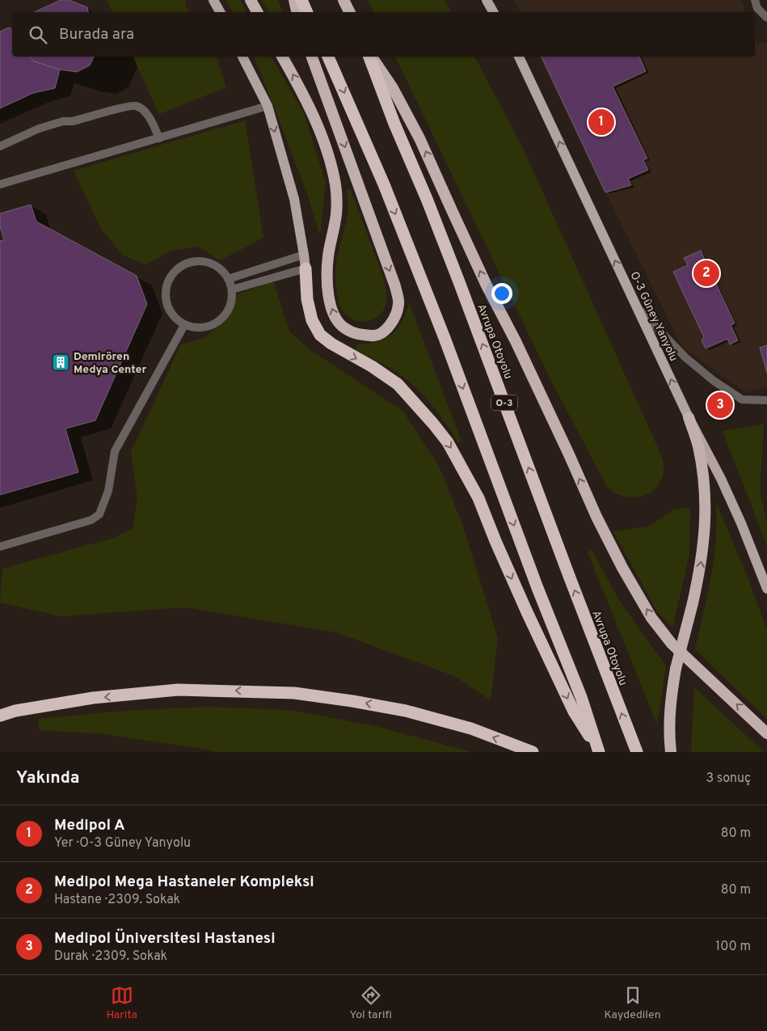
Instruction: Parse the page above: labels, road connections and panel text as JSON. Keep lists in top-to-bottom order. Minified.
{"streets":{"highway":["Avrupa Otoyolu","O-3"],"main road":["O-3 Güney Yanyolu"]},"one_way":["O-3 Güney Yanyolu"],"places":{"building":["Demirören Medya Center"]},"page":{"search":"Burada ara","pins":["1","2","3"],"heading":["Yakında","3 sonuç"],"list":[{"mark":"1","name":"Medipol A","note":"Yer · O-3 Güney Yanyolu","value":"80 m"},{"mark":"2","name":"Medipol Mega Hastaneler Kompleksi","note":"Hastane · 2309. Sokak","value":"80 m"},{"mark":"3","name":"Medipol Üniversitesi Hastanesi","note":"Durak · 2309. Sokak","value":"100 m"}],"nav":["Harita","Yol tarifi","Kaydedilen"]}}
